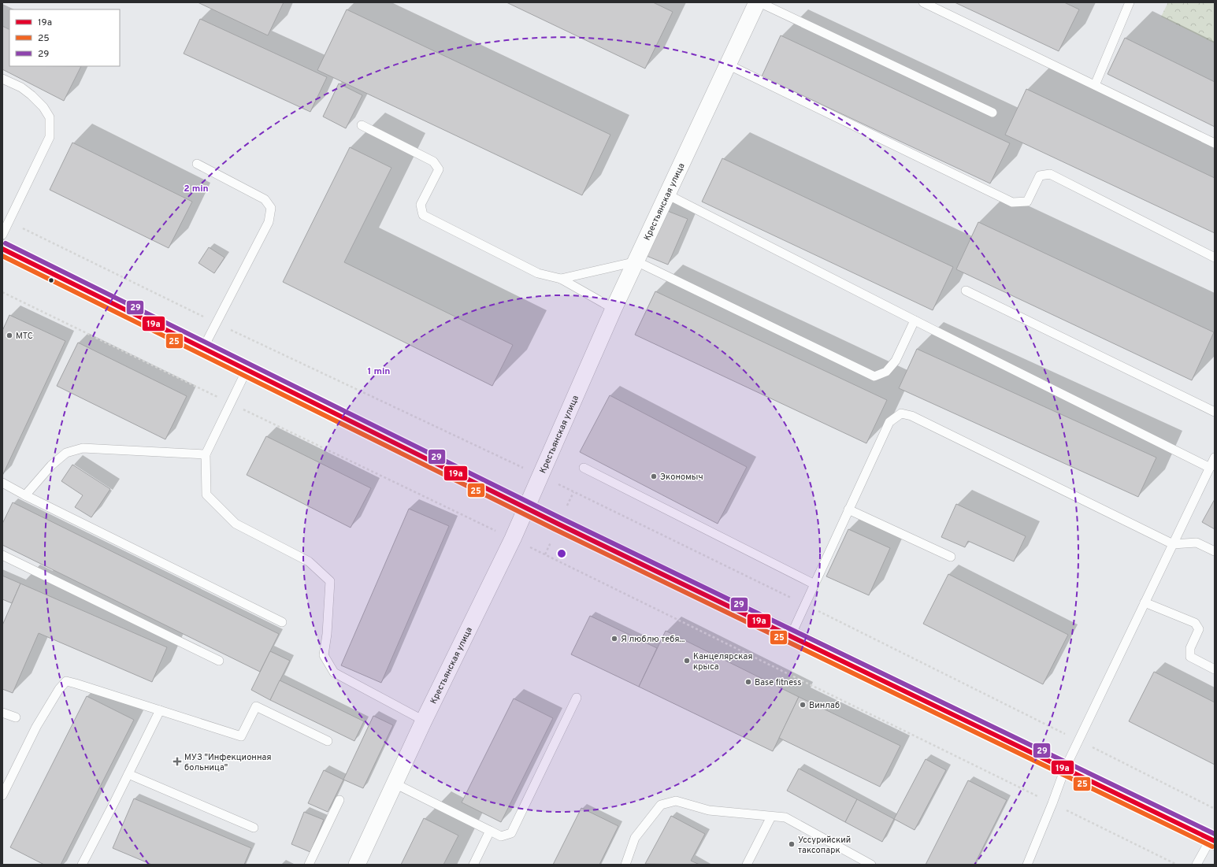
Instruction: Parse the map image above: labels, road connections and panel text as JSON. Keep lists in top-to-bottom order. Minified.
{"streets":{"street":["Крестьянская улица"]},"places":{"other":["МТС","Экономыч","Я люблю тебя...","Канцелярская крыса","Base fitness","Винлаб","Уссурийский таксопарк"],"health":["МУЗ \"Инфекционная больница\""]},"lines":["transit line 29","transit line 19а","transit line 25"],"legend":["19а","25","29"],"rings":["2 min","1 min"]}
